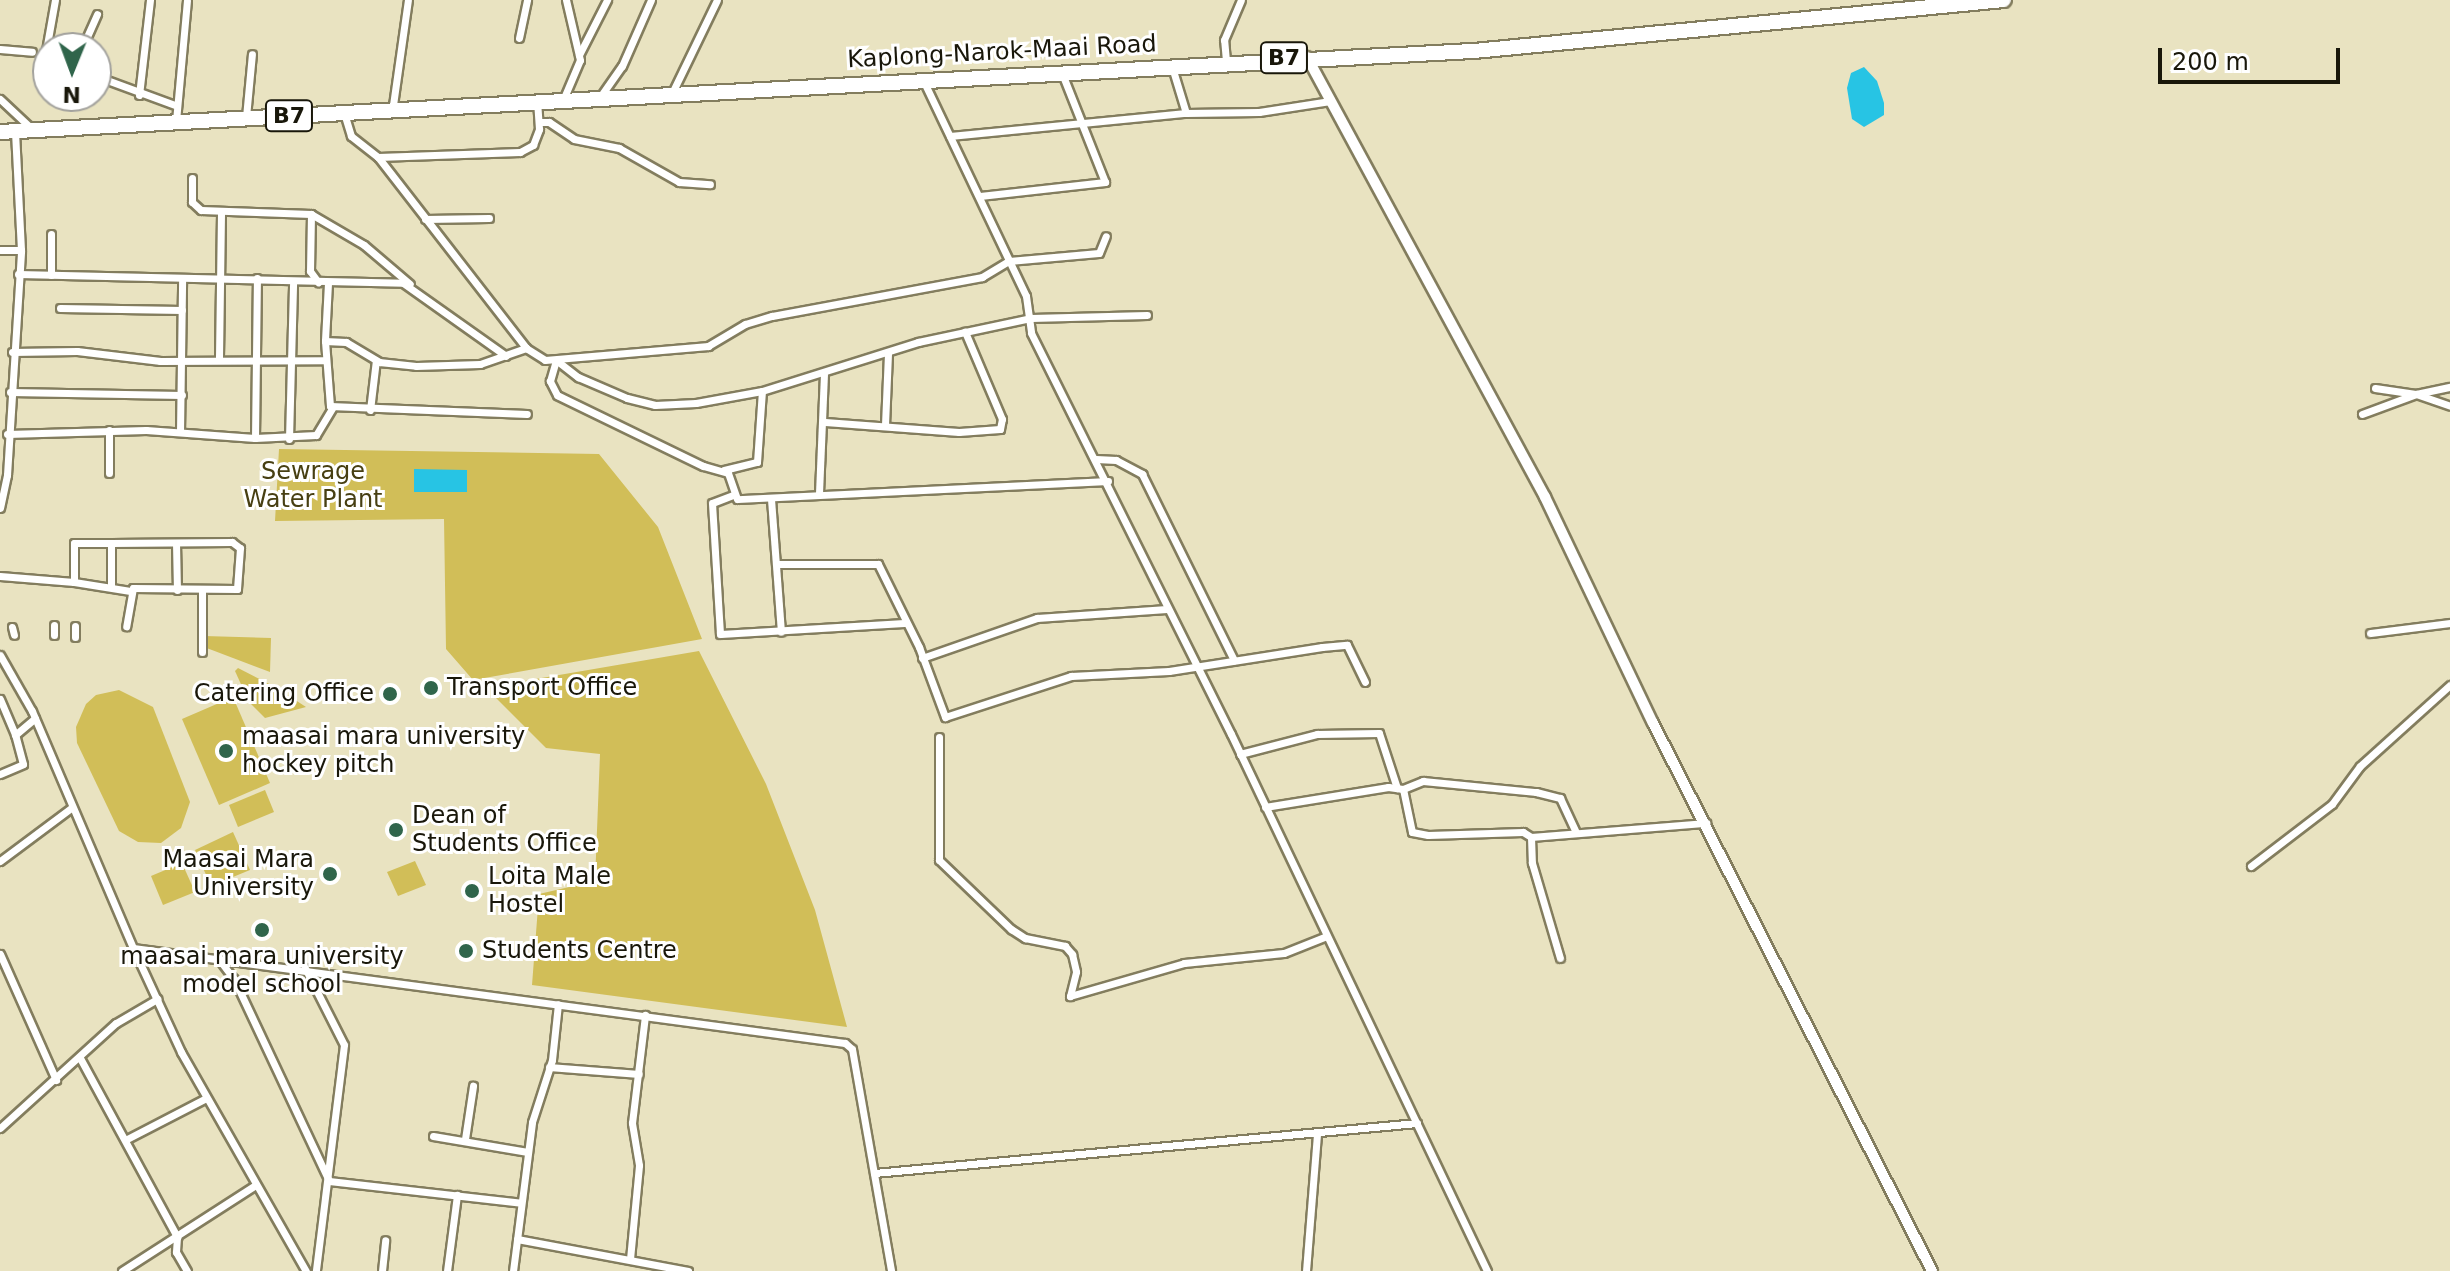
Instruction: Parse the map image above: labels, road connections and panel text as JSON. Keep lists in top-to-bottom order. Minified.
{"streets":{"highway":["Kaplong-Narok-Maai Road","B7"]},"parks":["Sewrage Water Plant"],"places":["Transport Office","Catering Office","maasai mara university hockey pitch","Dean of Students Office","Maasai Mara University","Loita Male Hostel","maasai mara university model school","Students Centre"],"scale_bar":"200 m","north":"bottom"}
